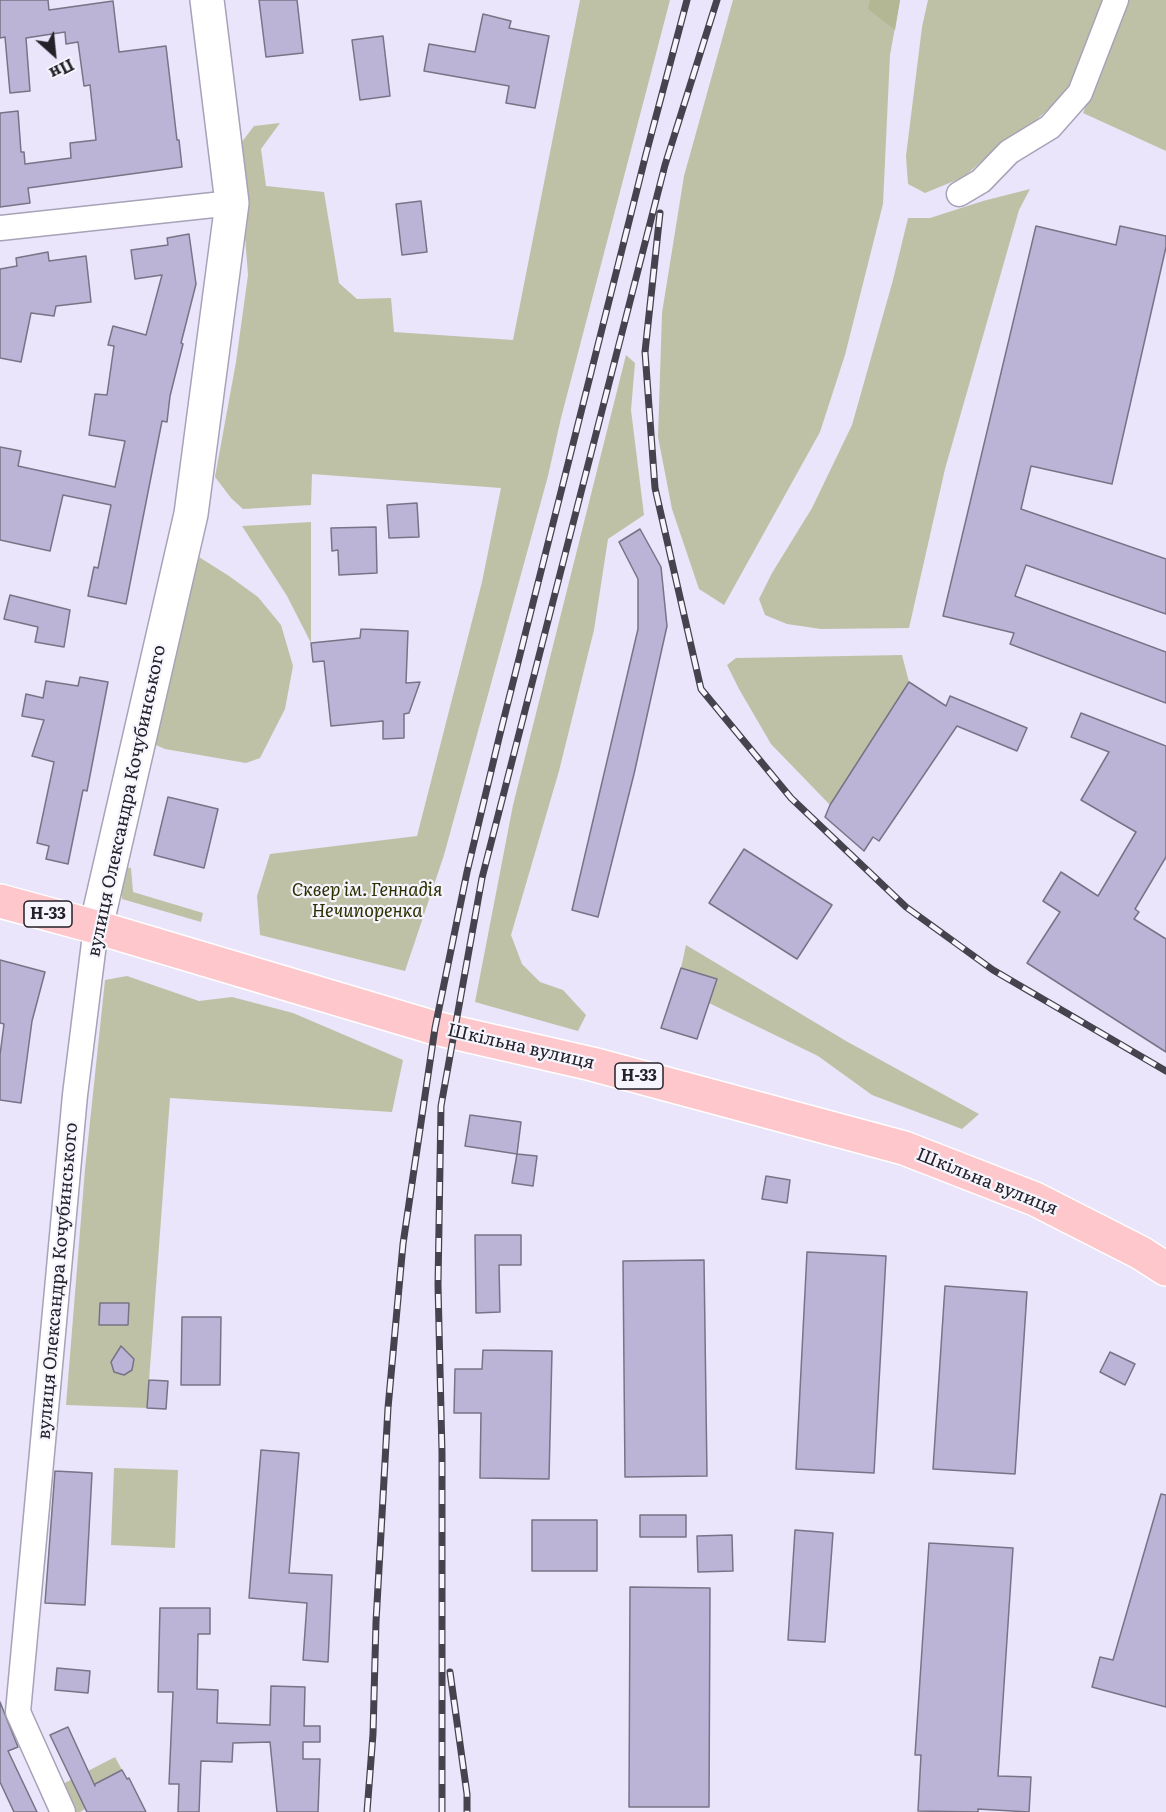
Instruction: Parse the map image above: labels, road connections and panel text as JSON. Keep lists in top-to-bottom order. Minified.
{"streets":{"main road":["Н-33","Шкільна вулиця"],"street":["вулиця Олександра Кочубинського"]},"crossings":[["вулиця Олександра Кочубинського","Шкільна вулиця"]],"parks":["Сквер ім. Геннадія Нечипоренка"],"north":"bottom right"}
